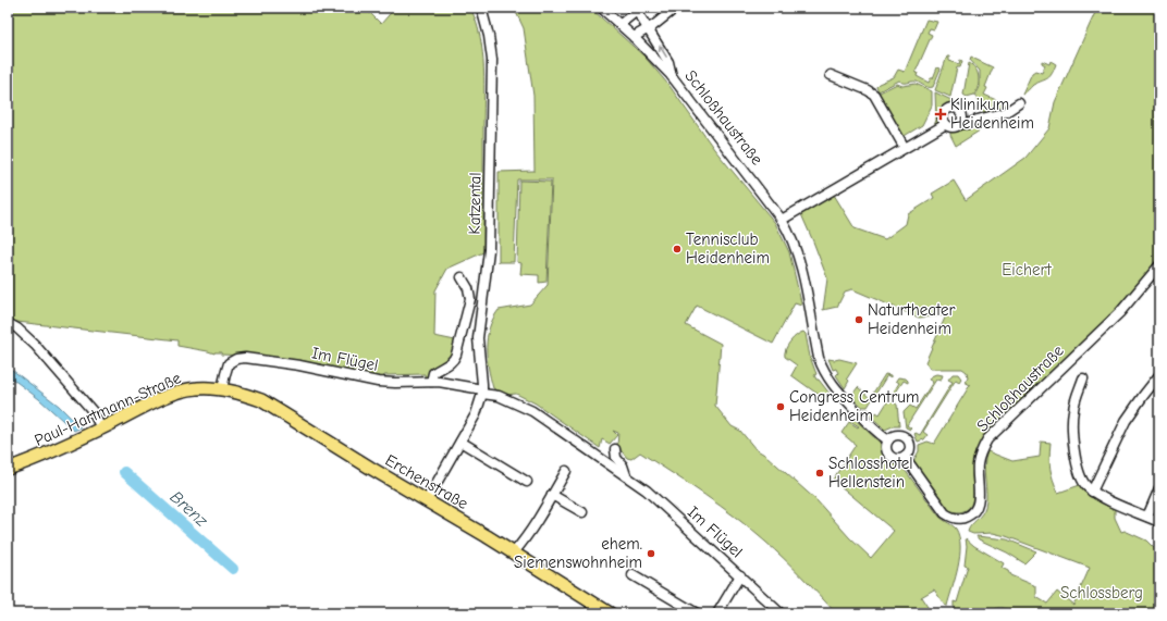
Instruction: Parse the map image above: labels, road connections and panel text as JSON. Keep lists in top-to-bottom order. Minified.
{"streets":{"main road":["Paul-Hartmann-Straße","Erchenstraße"],"street":["Schloßhaustraße","Katzental","Im Flügel"]},"crossings":[["Katzental","Im Flügel"],["Im Flügel","Paul-Hartmann-Straße"],["Im Flügel","Erchenstraße"],["Paul-Hartmann-Straße","Erchenstraße"]],"water":["Brenz"],"parks":["Eichert","Schlossberg"],"places":{"health":["Klinikum Heidenheim"],"other":["Tennisclub Heidenheim","Naturtheater Heidenheim","Congress Centrum Heidenheim","Schlosshotel Hellenstein","ehem. Siemenswohnheim"]}}
